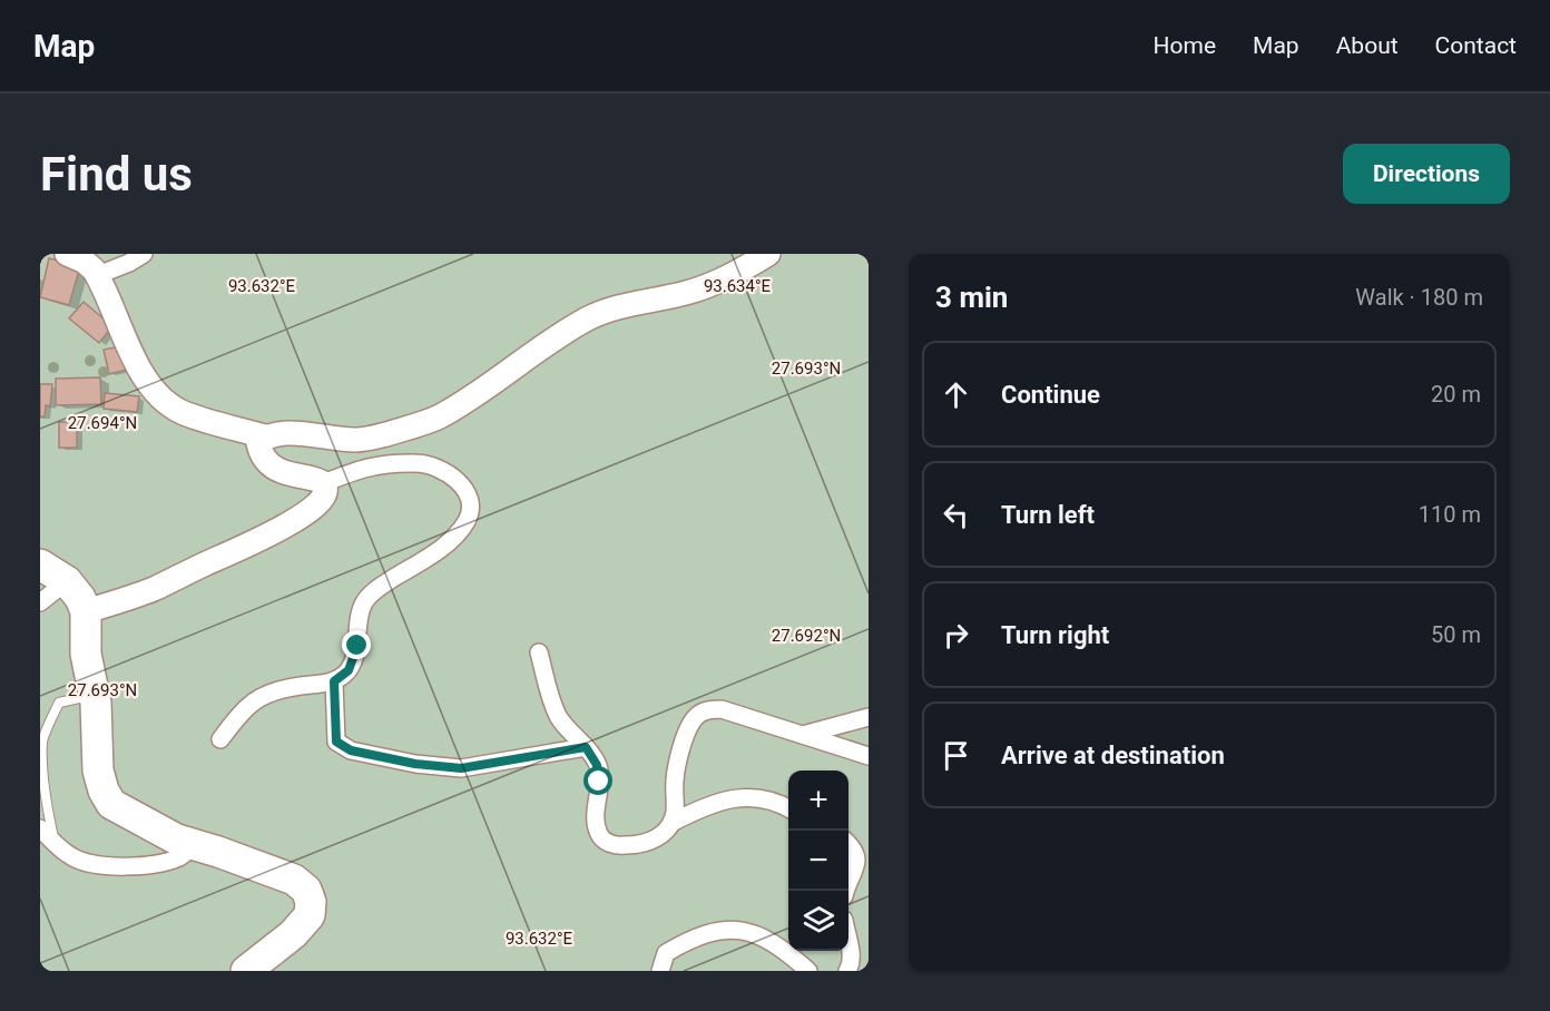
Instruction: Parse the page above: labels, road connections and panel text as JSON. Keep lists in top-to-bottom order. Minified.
{"page":{"header":"Map","nav":["Home","Map","About","Contact"],"buttons":"Directions","title":"Find us","heading":["3 min","Walk · 180 m"],"list":[["Continue","20 m"],["Turn left","110 m"],["Turn right","50 m"],"Arrive at destination"],"map_buttons":["+","−"]},"coordinates":["93.632°E","93.634°E","27.693°N","27.694°N","27.692°N"]}
